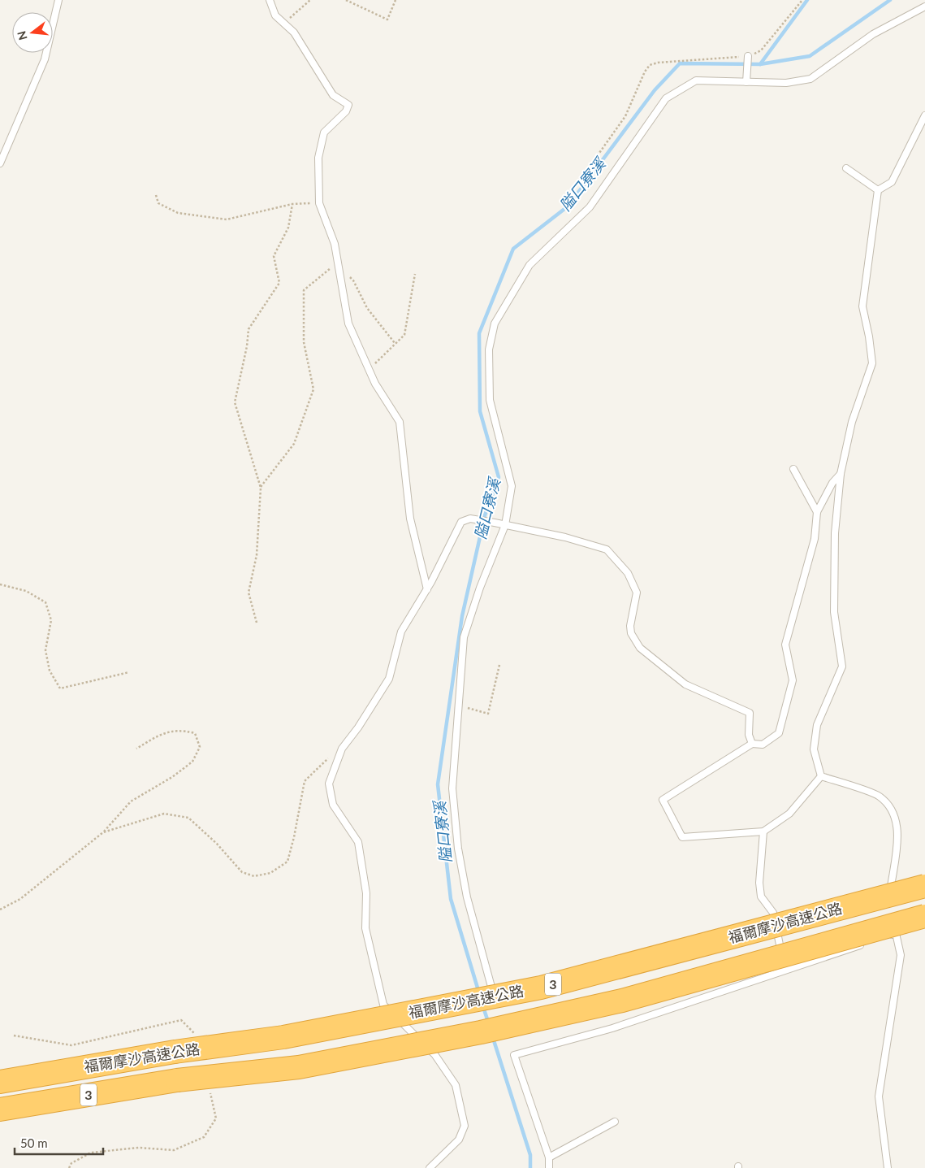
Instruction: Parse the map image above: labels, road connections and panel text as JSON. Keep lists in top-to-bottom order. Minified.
{"streets":{"highway":["福爾摩沙高速公路","3"]},"water":["隘口寮溪"],"scale_bar":"50 m","north":"left"}
